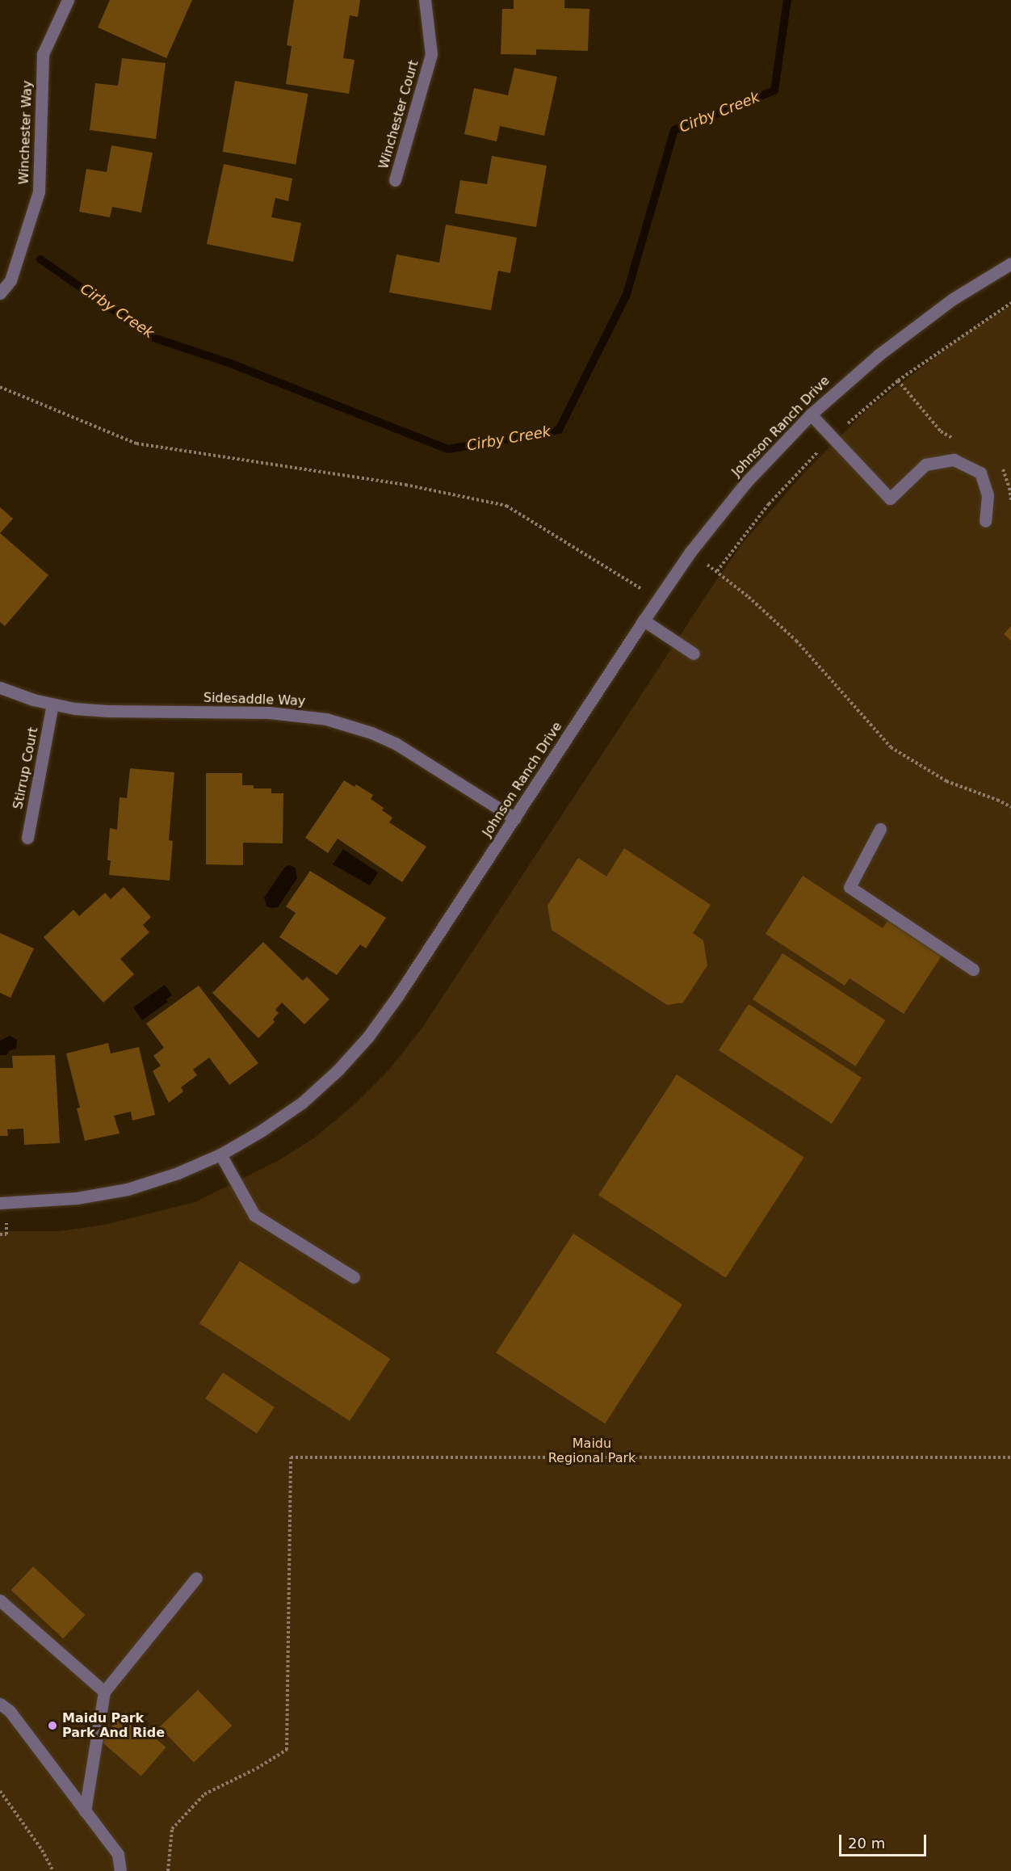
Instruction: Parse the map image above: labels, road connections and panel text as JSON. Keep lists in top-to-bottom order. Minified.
{"streets":{"street":["Winchester Court","Winchester Way","Johnson Ranch Drive","Sidesaddle Way","Stirrup Court"]},"crossings":[["Johnson Ranch Drive","Sidesaddle Way"],["Sidesaddle Way","Stirrup Court"]],"water":["Cirby Creek"],"parks":["Maidu Regional Park"],"places":["Maidu Park Park And Ride"],"scale_bar":"20 m"}
